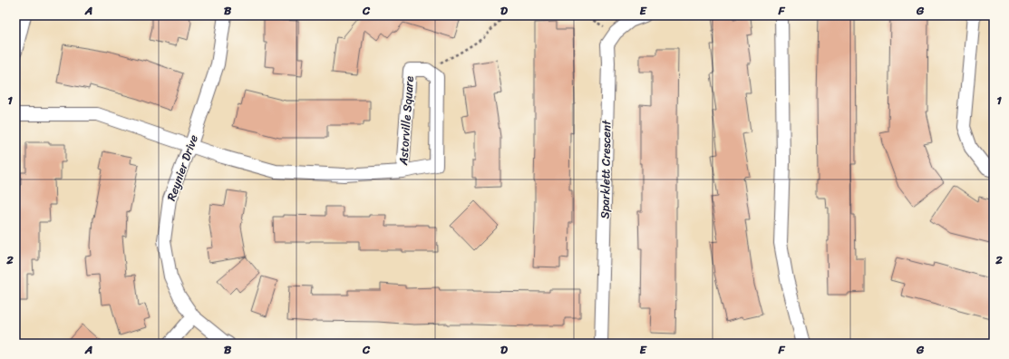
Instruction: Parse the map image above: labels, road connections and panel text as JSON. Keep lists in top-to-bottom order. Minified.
{"streets":{"street":["Astorville Square","Reynier Drive","Sparklett Crescent"]},"crossings":[["Astorville Square","Reynier Drive"]],"grid":{"columns":["A","B","C","D","E","F","G"],"rows":["1","2"]}}
